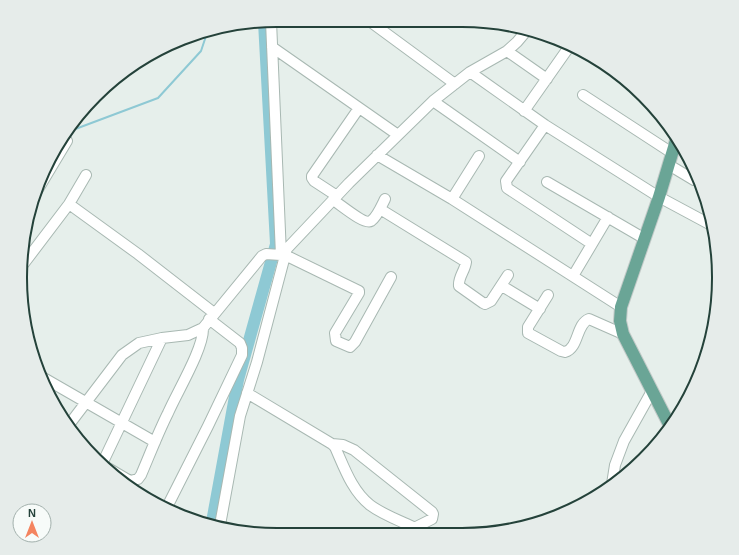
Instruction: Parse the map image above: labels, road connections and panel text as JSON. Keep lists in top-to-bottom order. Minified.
{"north":"top"}
